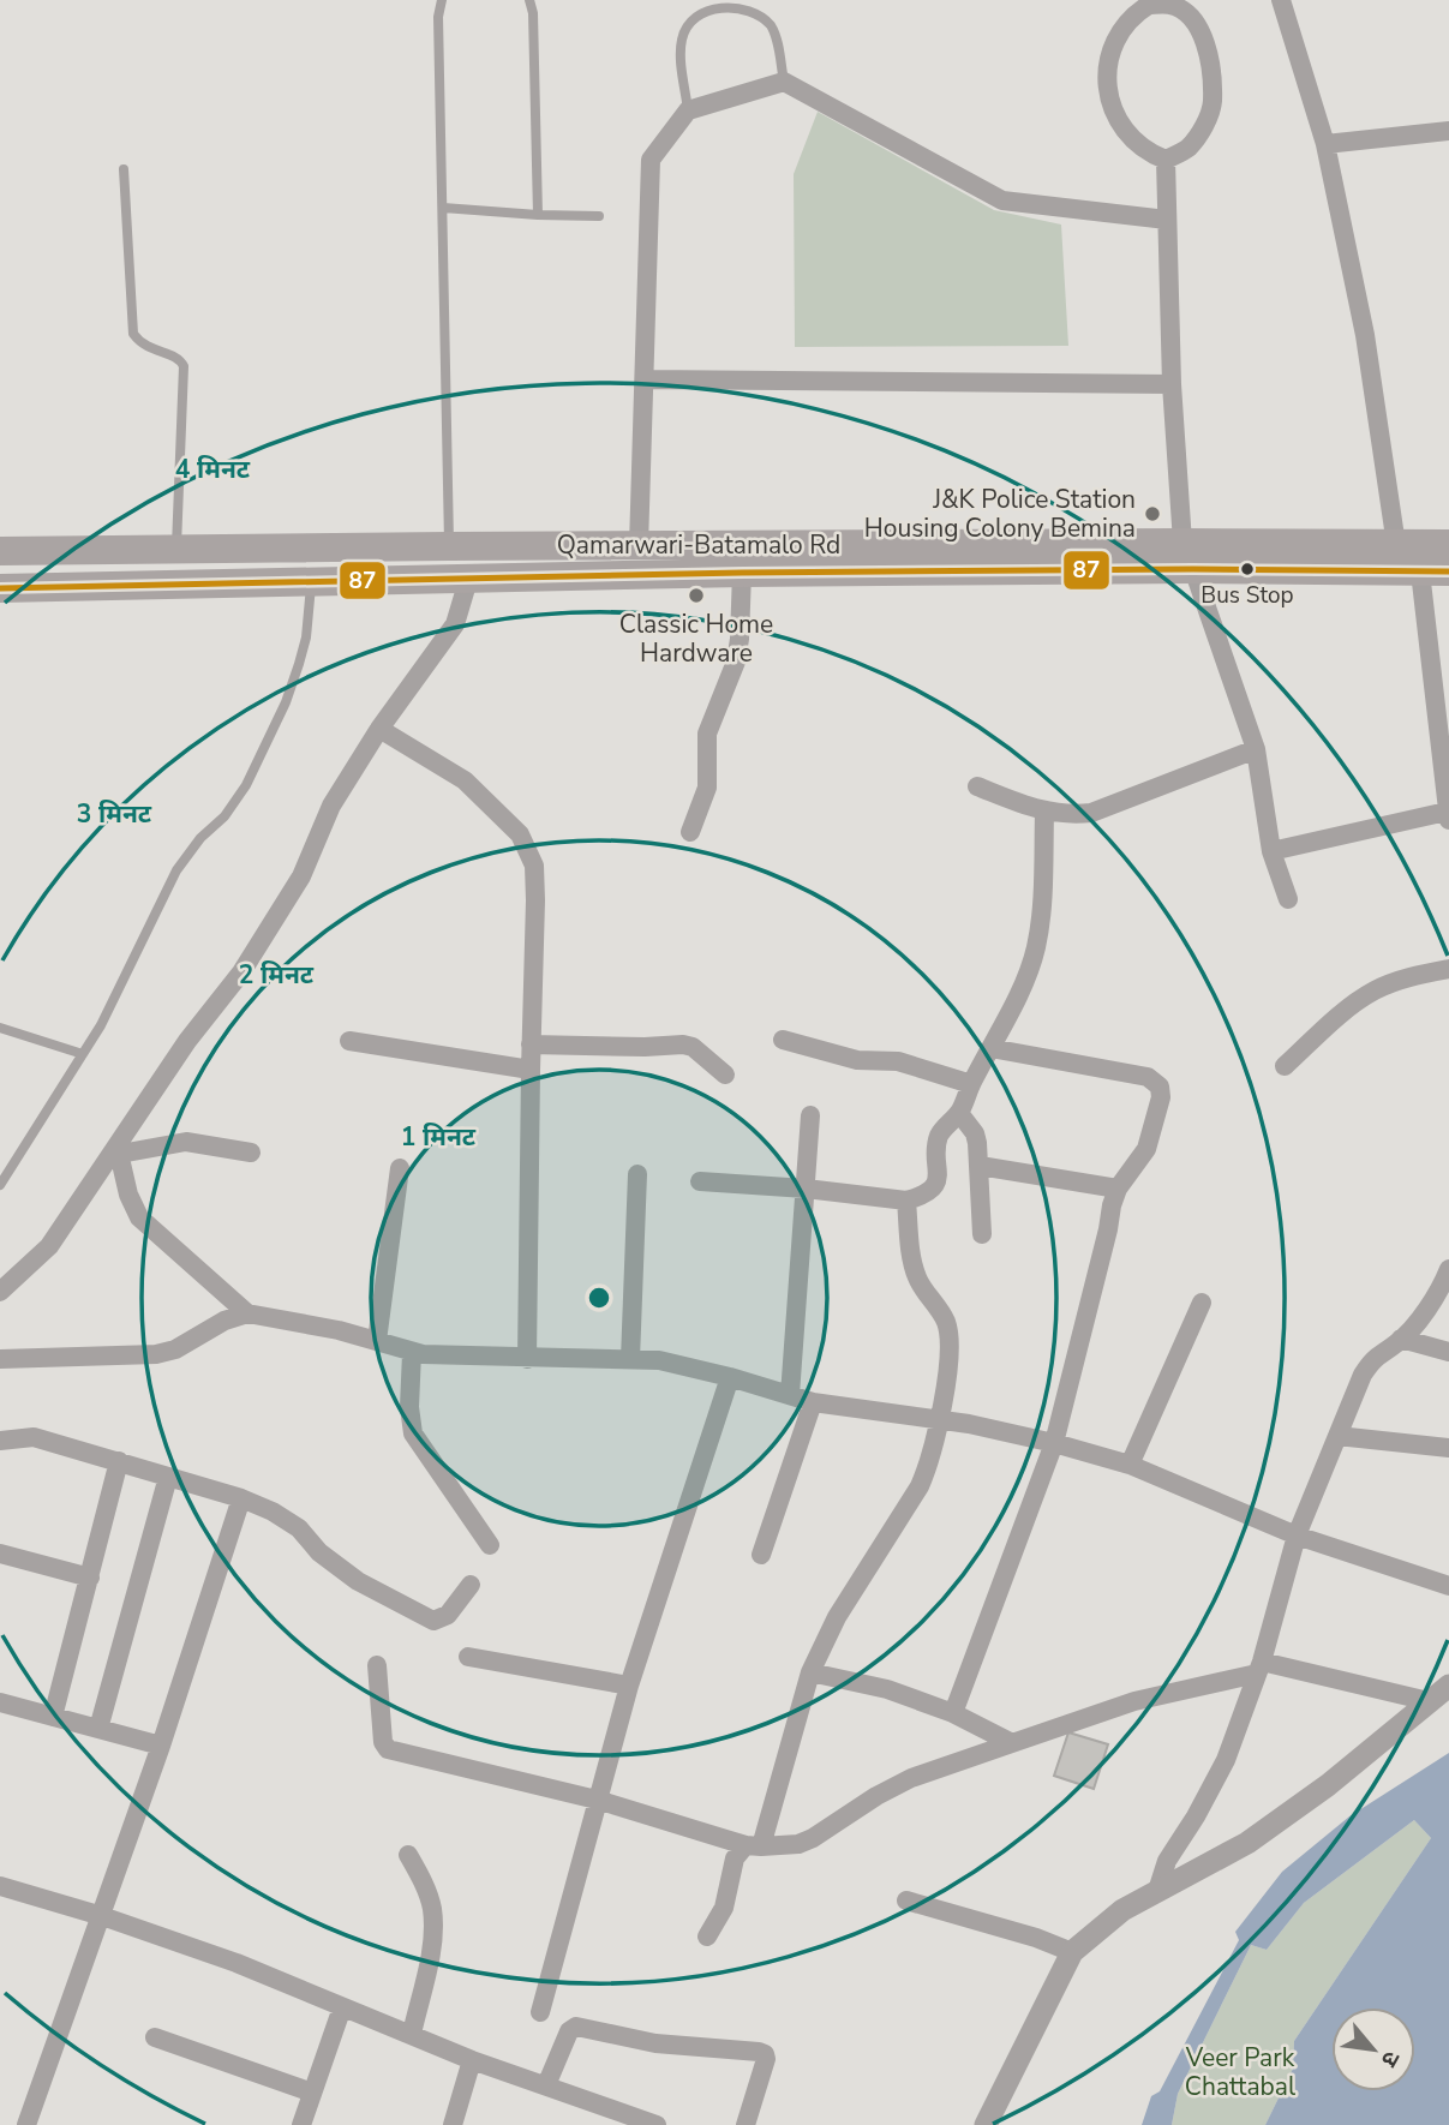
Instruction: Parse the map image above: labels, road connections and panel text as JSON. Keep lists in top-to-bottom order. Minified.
{"streets":{"main road":["Qamarwari-Batamalo Rd"]},"parks":["Veer Park Chattabal"],"places":["J&K Police Station Housing Colony Bemina","Bus Stop","Classic Home Hardware"],"lines":["transit line 87"],"north":"bottom right","rings":["4 मिनट","3 मिनट","2 मिनट","1 मिनट"]}
